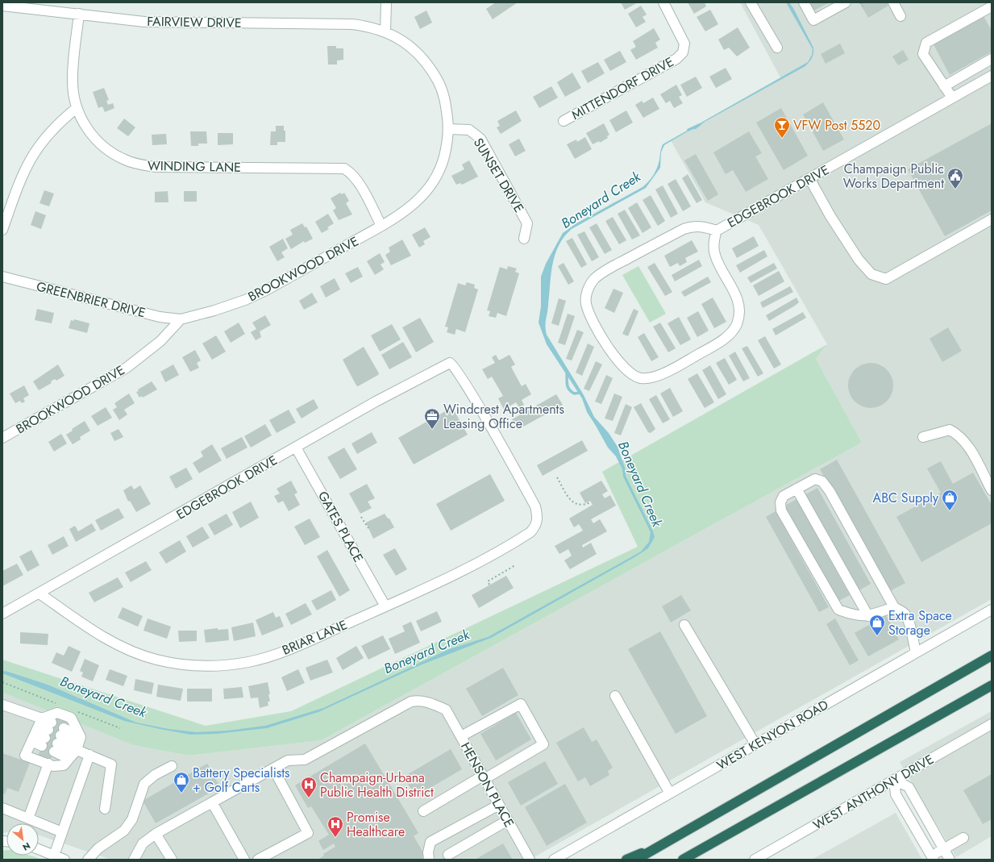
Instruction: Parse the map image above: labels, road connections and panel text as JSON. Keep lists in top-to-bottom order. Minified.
{"streets":{"street":["FAIRVIEW DRIVE","MITTENDORF DRIVE","WINDING LANE","SUNSET DRIVE","EDGEBROOK DRIVE","BROOKWOOD DRIVE","GREENBRIER DRIVE","GATES PLACE","BRIAR LANE","WEST KENYON ROAD","HENSON PLACE","WEST ANTHONY DRIVE"]},"crossings":[["FAIRVIEW DRIVE","WINDING LANE"],["WINDING LANE","BROOKWOOD DRIVE"],["SUNSET DRIVE","BROOKWOOD DRIVE"],["EDGEBROOK DRIVE","GATES PLACE"],["EDGEBROOK DRIVE","BRIAR LANE"],["BROOKWOOD DRIVE","GREENBRIER DRIVE"],["GATES PLACE","BRIAR LANE"]],"water":["Boneyard Creek"],"places":{"bar":["VFW Post 5520"],"public building":["Champaign Public Works Department"],"office":["Windcrest Apartments Leasing Office"],"shop":["ABC Supply","Extra Space Storage","Battery Specialists + Golf Carts"],"hospital":["Champaign-Urbana Public Health District","Promise Healthcare"]},"north":"bottom right"}
